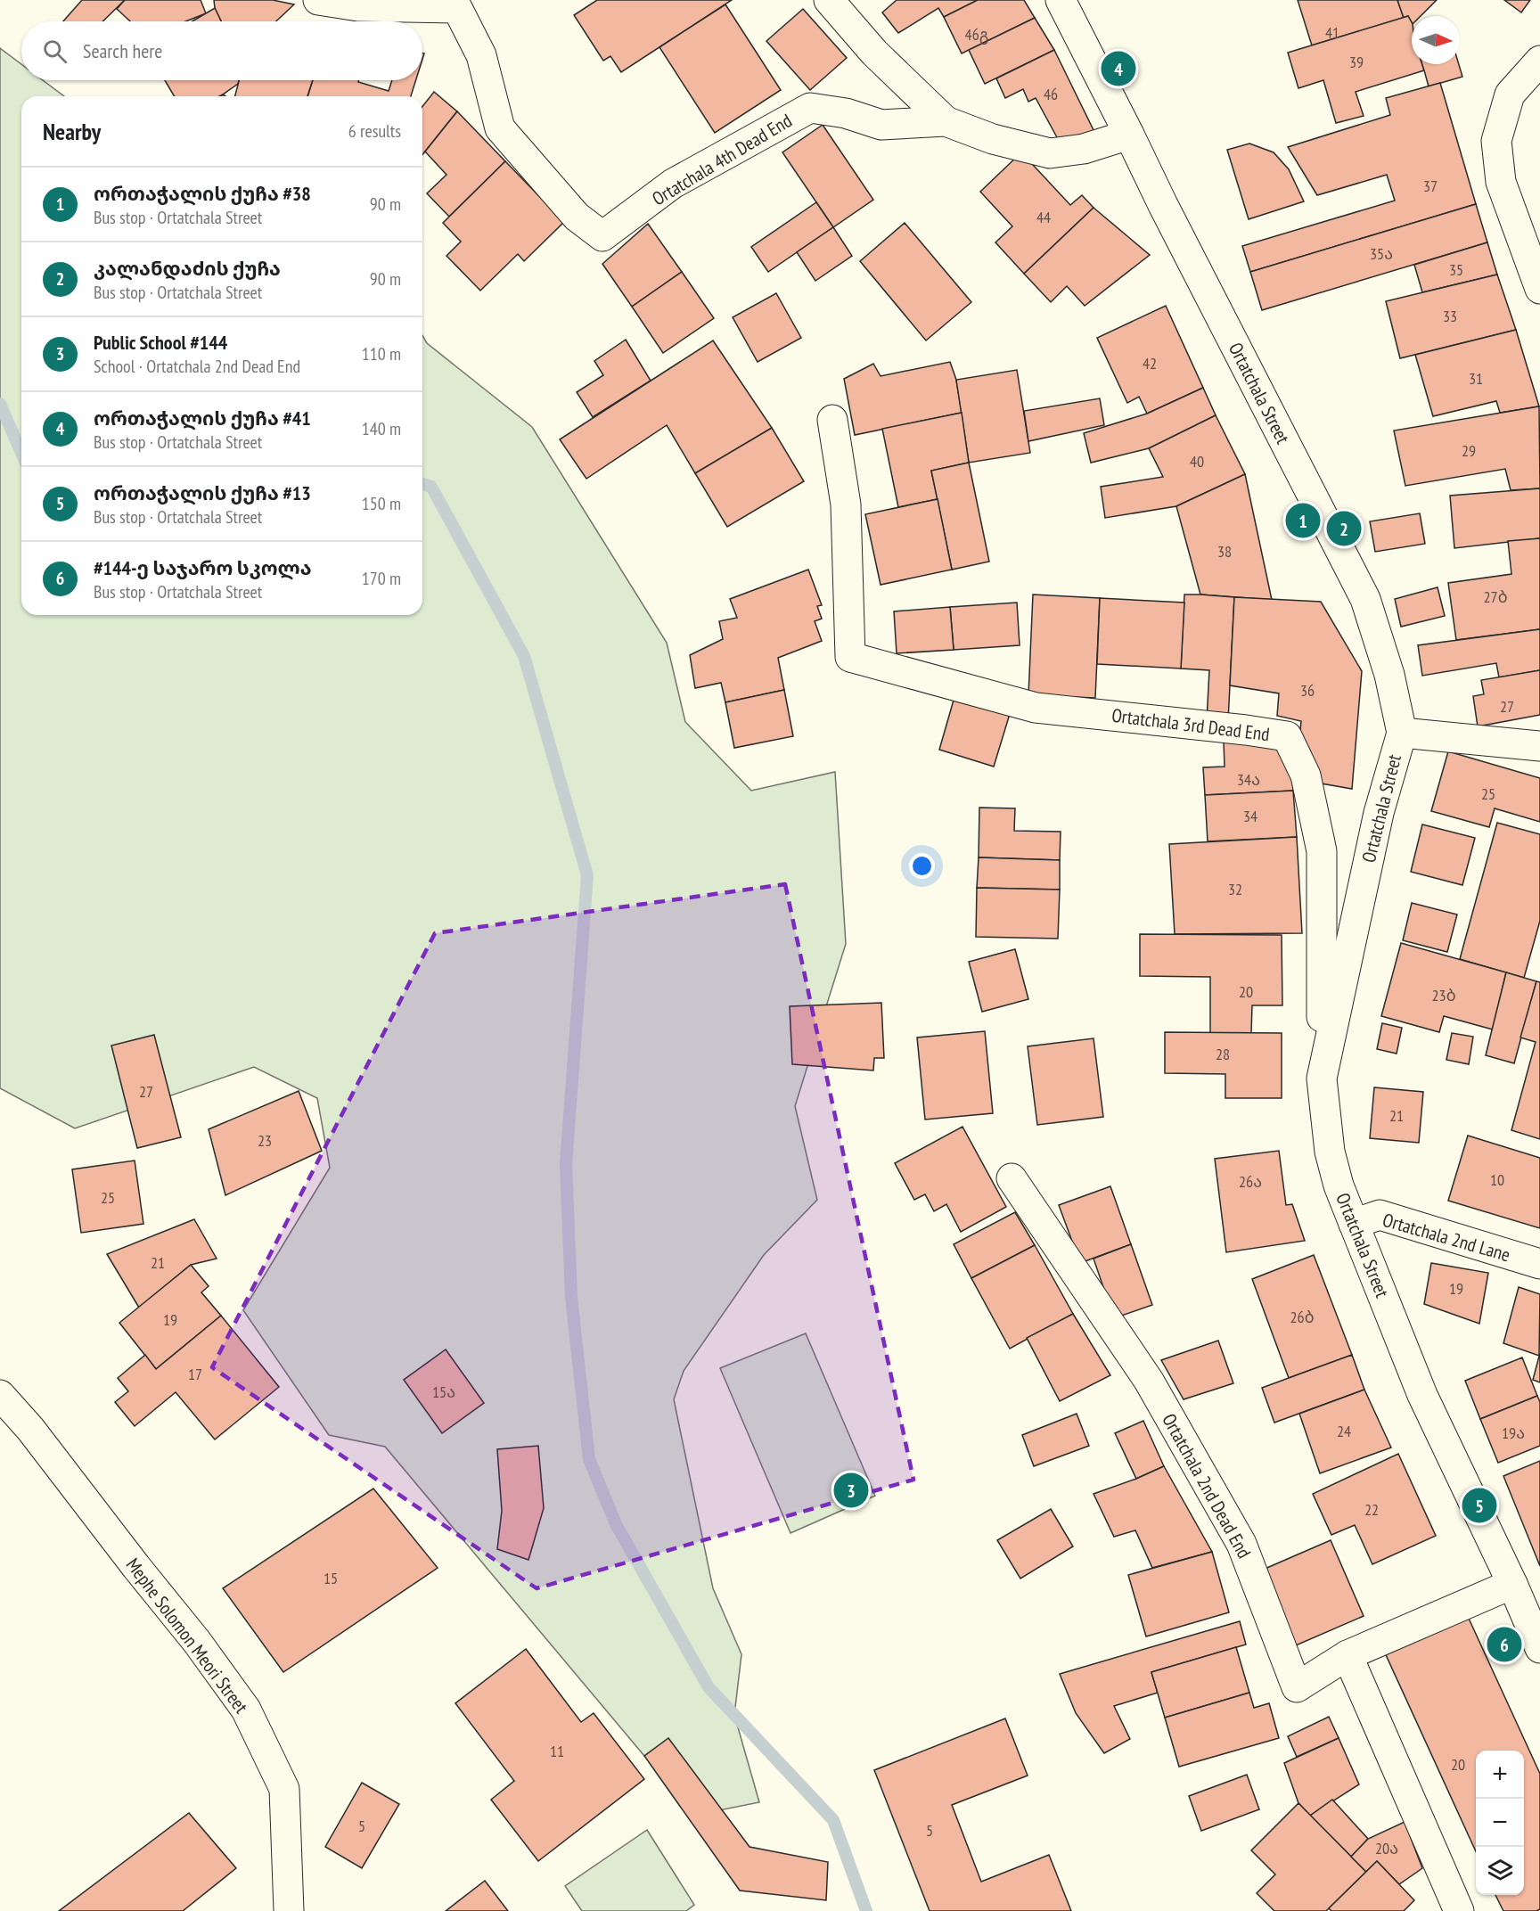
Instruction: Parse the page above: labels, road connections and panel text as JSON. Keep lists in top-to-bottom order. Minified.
{"streets":{"street":["Ortatchala 4th Dead End","Ortatchala Street","Ortatchala 3rd Dead End","Ortatchala 2nd Lane","Ortatchala 2nd Dead End","Mephe Solomon Meori Street"]},"crossings":[["Ortatchala 4th Dead End","Ortatchala Street"],["Ortatchala Street","Ortatchala 3rd Dead End"],["Ortatchala Street","Ortatchala 2nd Lane"],["Ortatchala Street","Ortatchala 2nd Dead End"]],"house_numbers":["41","46გ","39","46","37","44","35ა","35","33","42","31","29","40","38","27ბ","36","27","34ა","25","34","32","20","23ბ","28","27","21","23","10","26ა","25","21","19","26ბ","19","17","15ა","24","19ა","22","15","11","20","5","5","20ა"],"north":"right","page":{"search":"Search here","pins":["4","1","2","3","5","6"],"heading":["Nearby","6 results"],"list":[{"mark":"1","name":"ორთაჭალის ქუჩა #38","note":"Bus stop · Ortatchala Street","value":"90 m"},{"mark":"2","name":"კალანდაძის ქუჩა","note":"Bus stop · Ortatchala Street","value":"90 m"},{"mark":"3","name":"Public School #144","note":"School · Ortatchala 2nd Dead End","value":"110 m"},{"mark":"4","name":"ორთაჭალის ქუჩა #41","note":"Bus stop · Ortatchala Street","value":"140 m"},{"mark":"5","name":"ორთაჭალის ქუჩა #13","note":"Bus stop · Ortatchala Street","value":"150 m"},{"mark":"6","name":"#144-ე საჯარო სკოლა","note":"Bus stop · Ortatchala Street","value":"170 m"}],"map_buttons":["+","−"]}}
